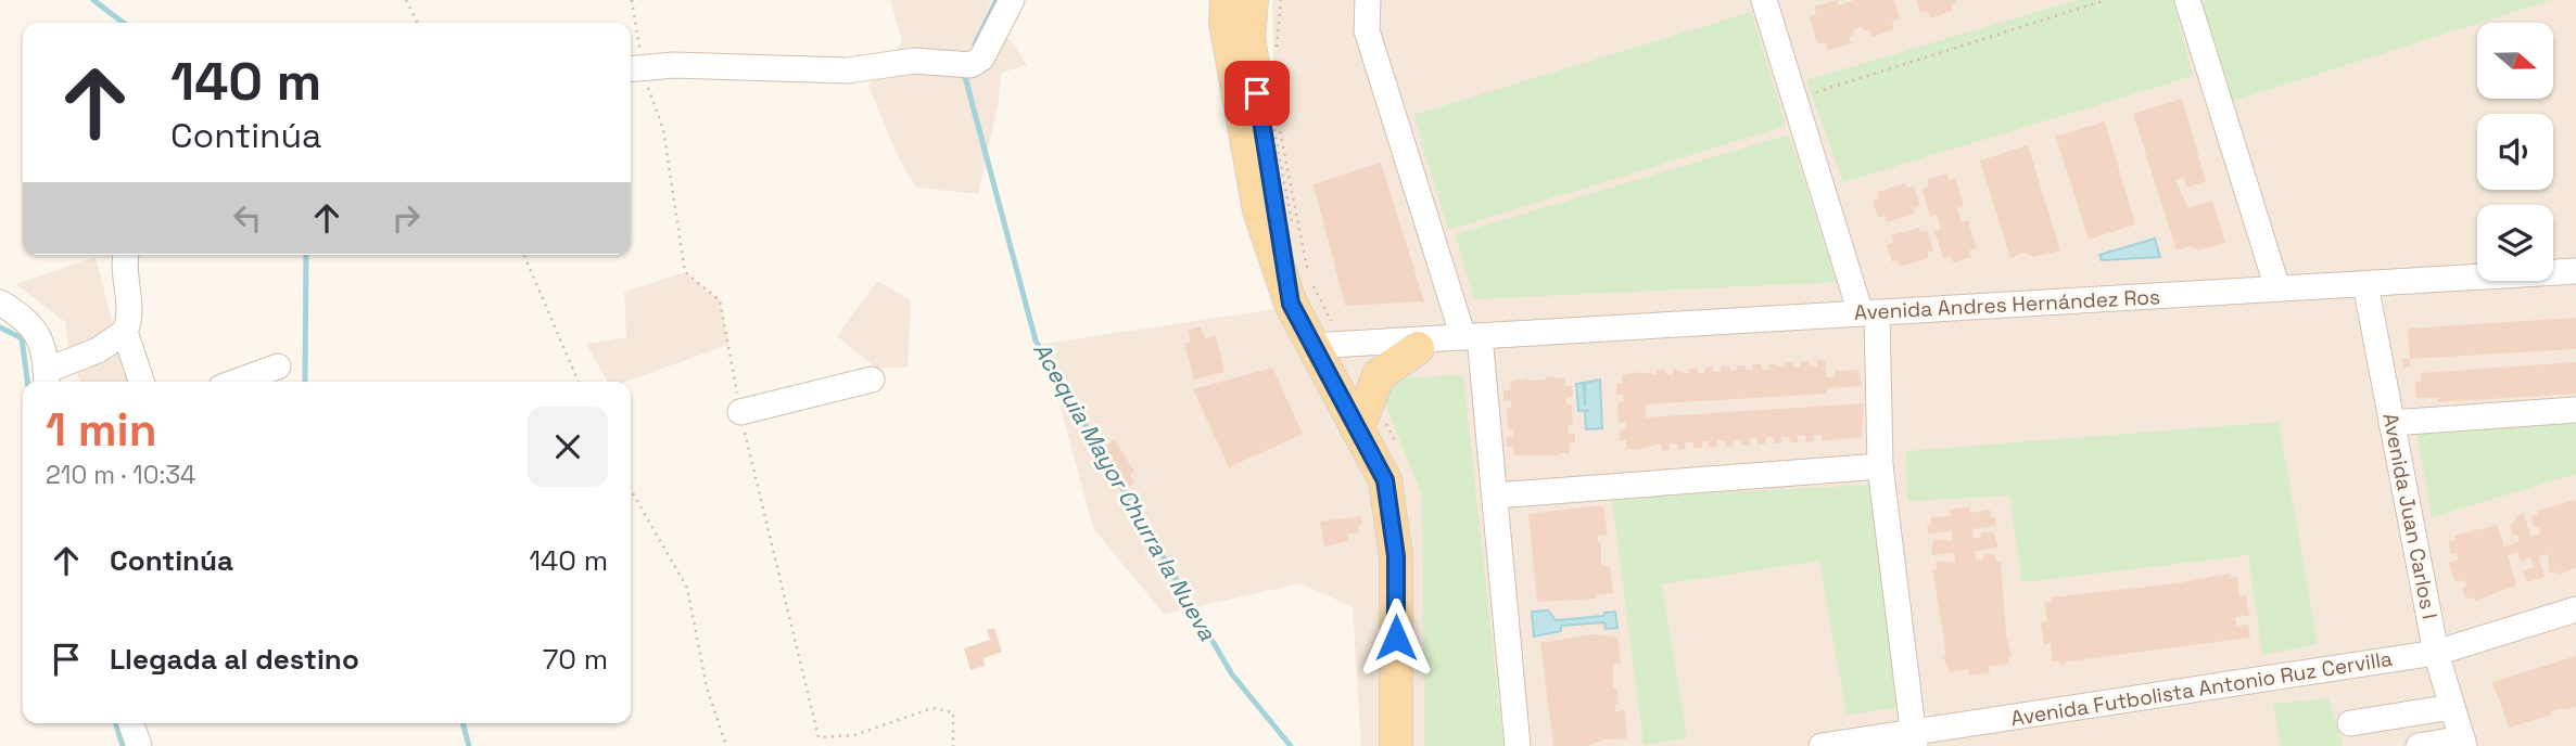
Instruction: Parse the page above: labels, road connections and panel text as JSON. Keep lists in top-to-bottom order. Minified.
{"streets":{"street":["Avenida Andres Hernández Ros","Avenida Juan Carlos I","Avenida Futbolista Antonio Ruz Cervilla"]},"crossings":[["Avenida Andres Hernández Ros","Avenida Juan Carlos I"],["Avenida Juan Carlos I","Avenida Futbolista Antonio Ruz Cervilla"]],"water":["Acequia Mayor Churra la Nueva"],"north":"right","page":{"turn":["140 m","Continúa"],"heading":["1 min","210 m · 10:34"],"list":[{"name":"Continúa","value":"140 m"},{"name":"Llegada al destino","value":"70 m"}]}}
